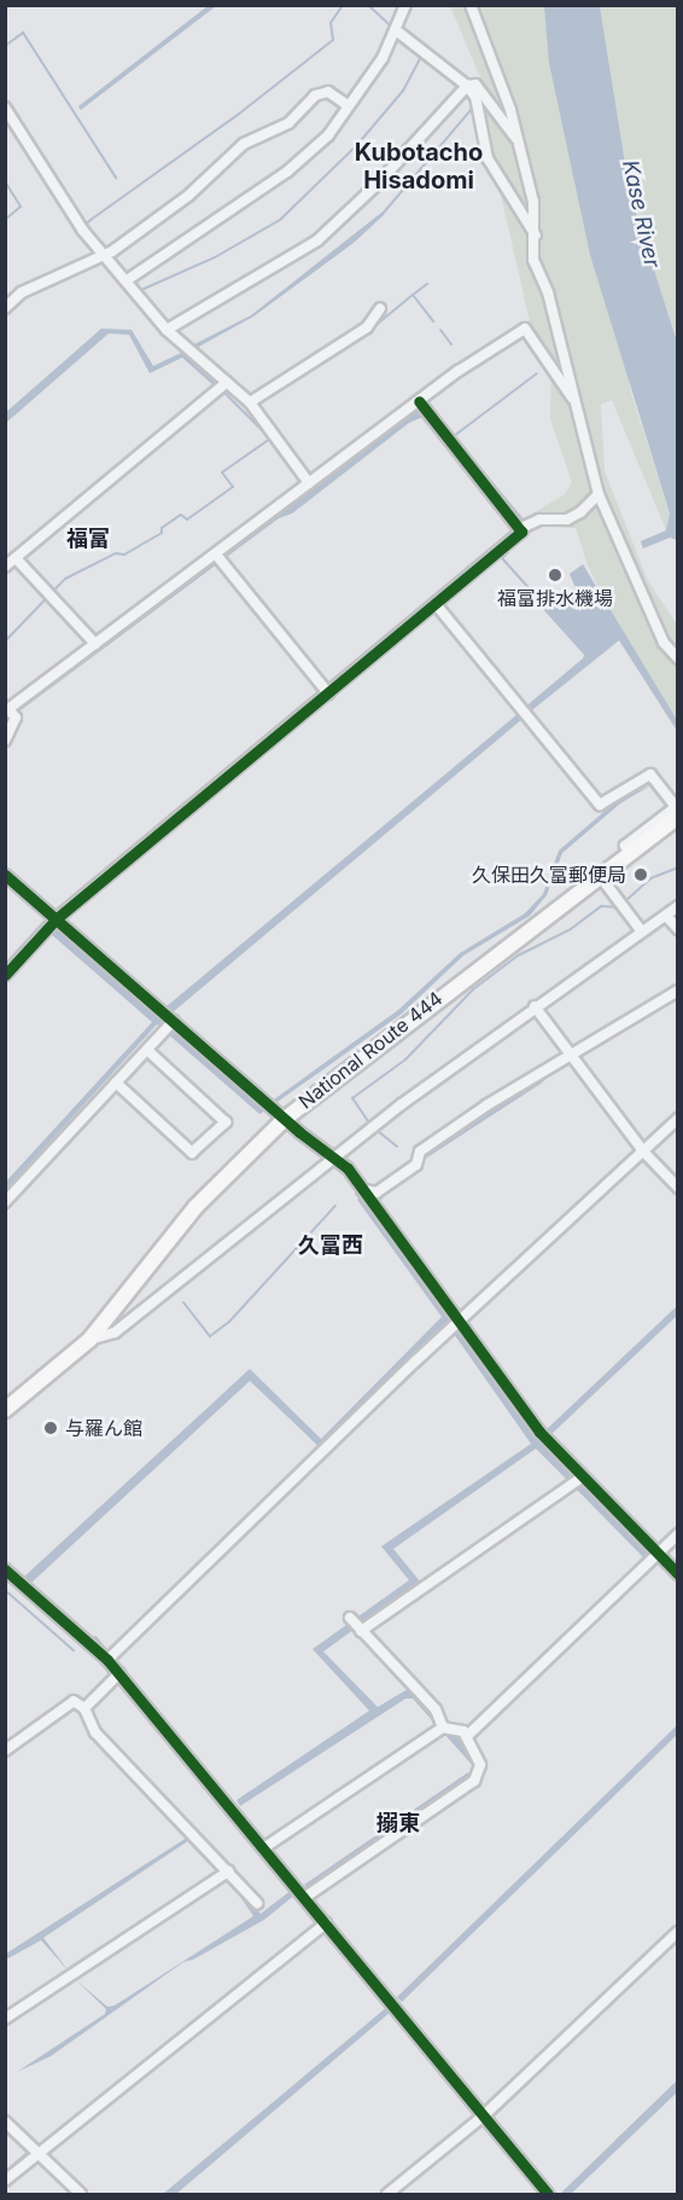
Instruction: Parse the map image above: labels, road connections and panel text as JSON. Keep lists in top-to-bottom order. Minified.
{"streets":{"highway":["National Route 444"]},"districts":["Kubotacho Hisadomi","福富","久冨西","搦東"],"water":["Kase River"],"places":["福富排水機場","久保田久富郵便局","与羅ん館"]}
